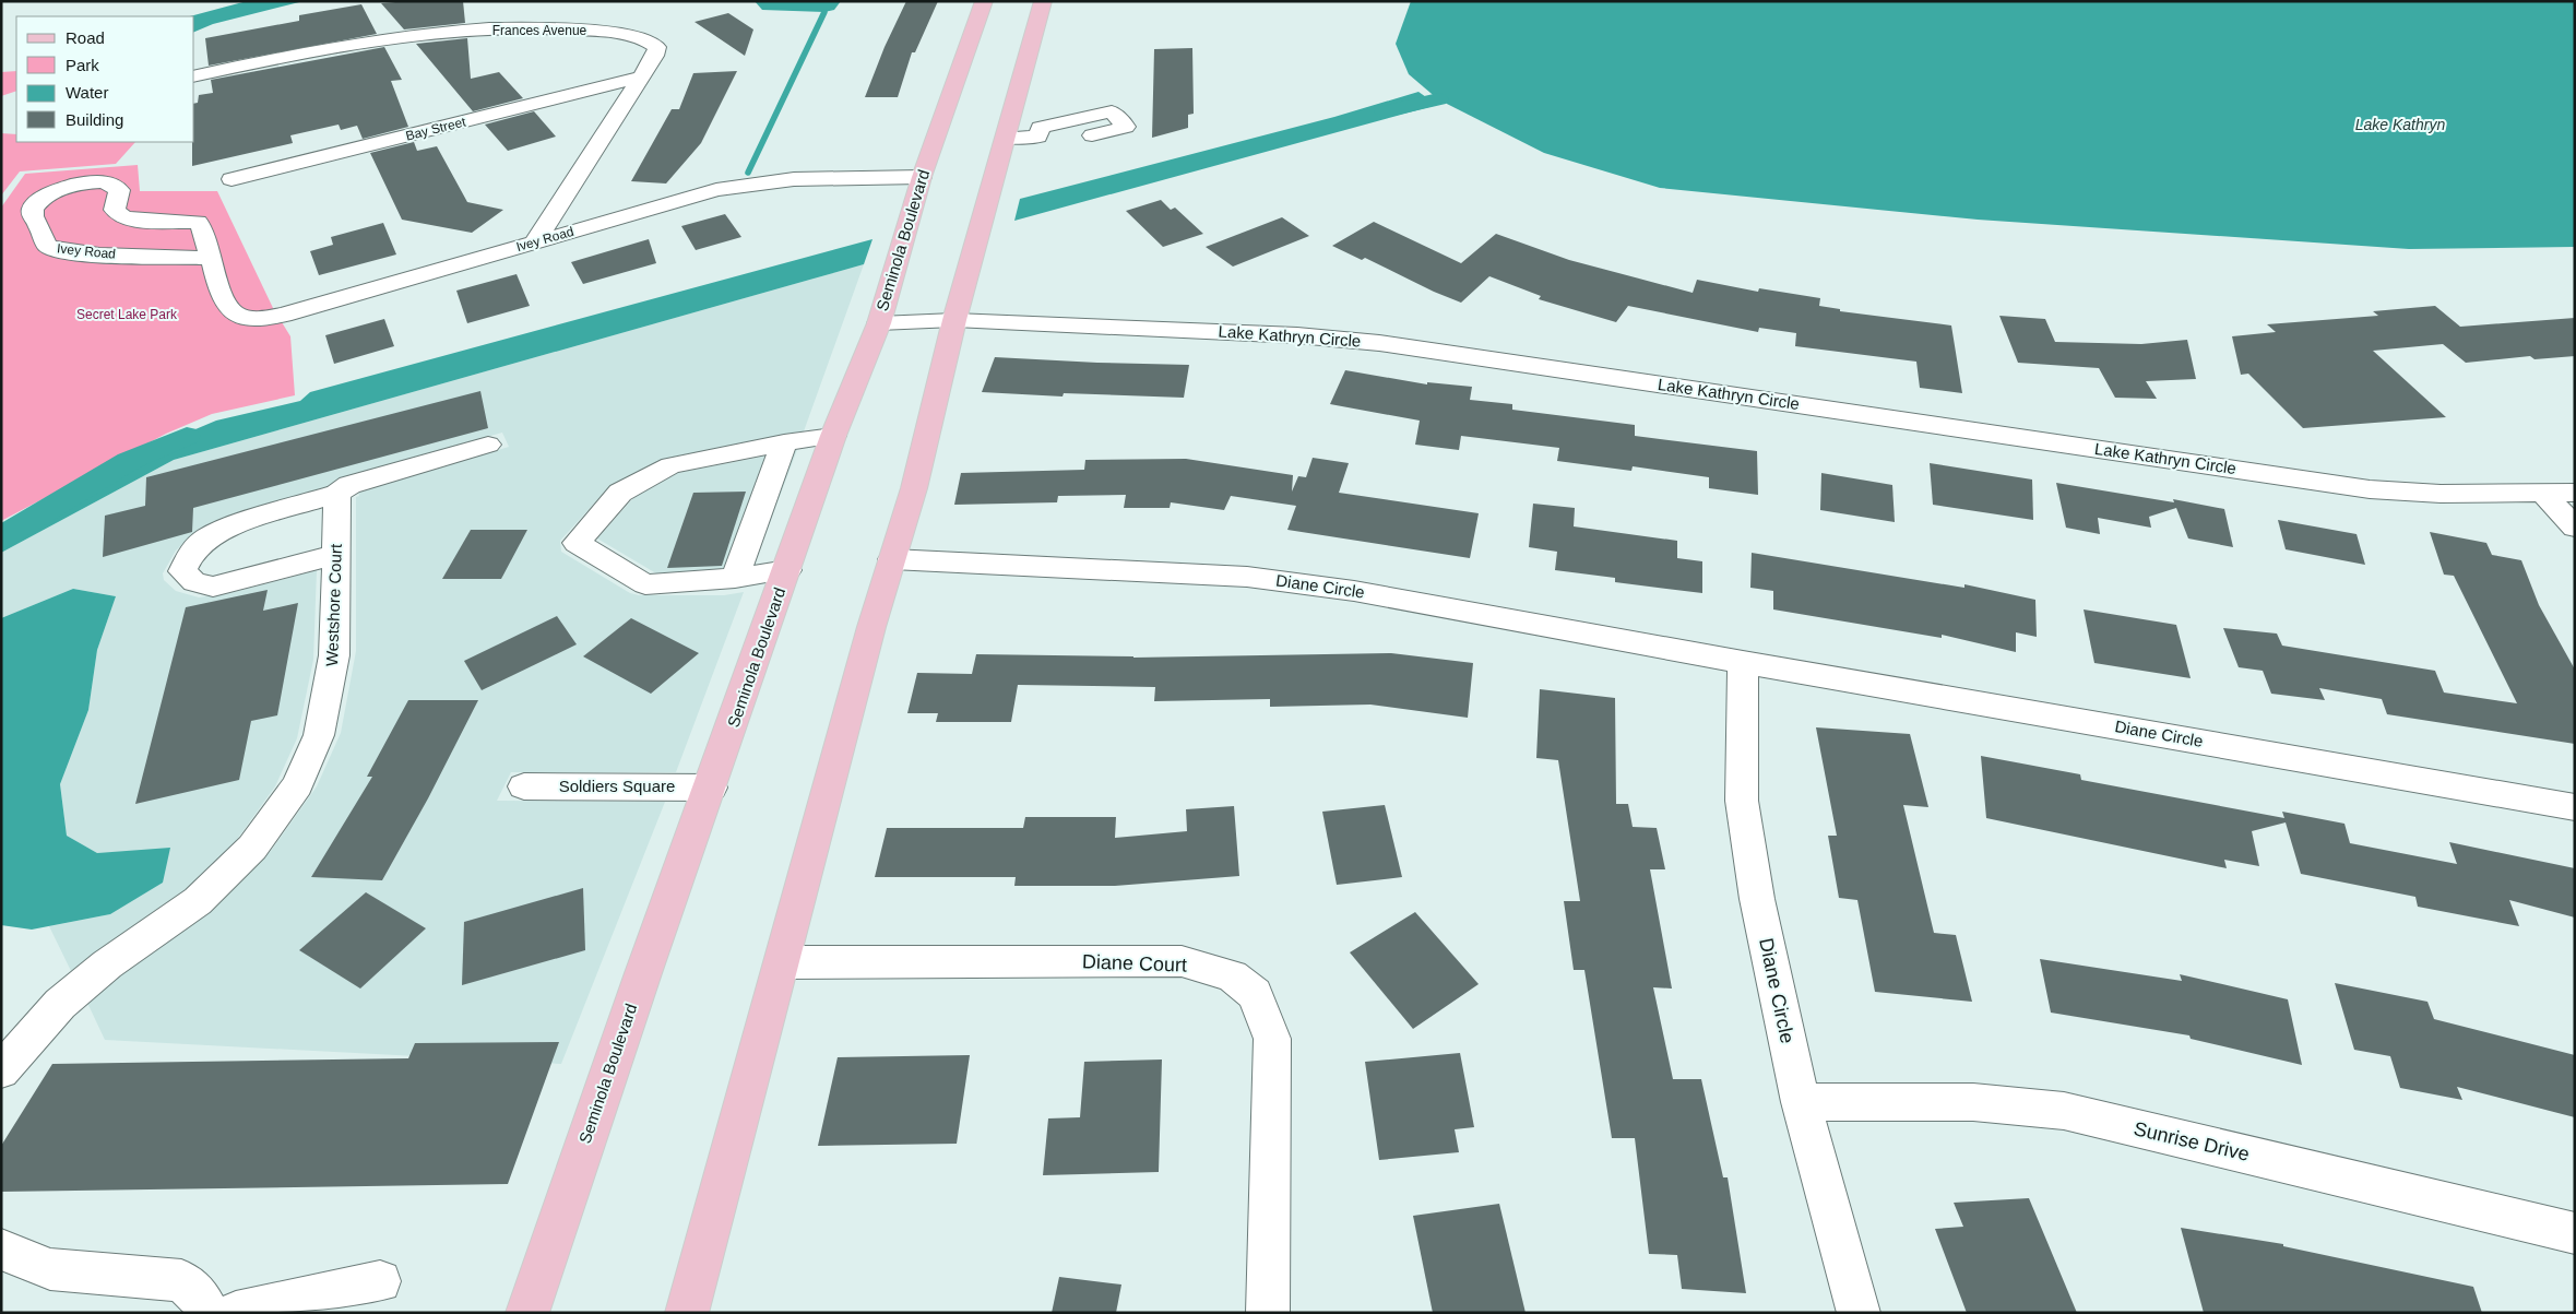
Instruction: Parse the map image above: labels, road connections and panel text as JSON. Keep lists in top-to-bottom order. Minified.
{"streets":{"main road":["Seminola Boulevard"],"street":["Frances Avenue","Bay Street","Ivey Road","Lake Kathryn Circle","Diane Circle","Westshore Court","Soldiers Square","Diane Court","Sunrise Drive"]},"crossings":[["Frances Avenue","Bay Street"],["Frances Avenue","Ivey Road"],["Ivey Road","Seminola Boulevard"],["Seminola Boulevard","Lake Kathryn Circle"],["Seminola Boulevard","Soldiers Square"],["Diane Circle","Sunrise Drive"]],"water":["Lake Kathryn"],"parks":["Secret Lake Park"],"legend":["Road","Park","Water","Building"]}
